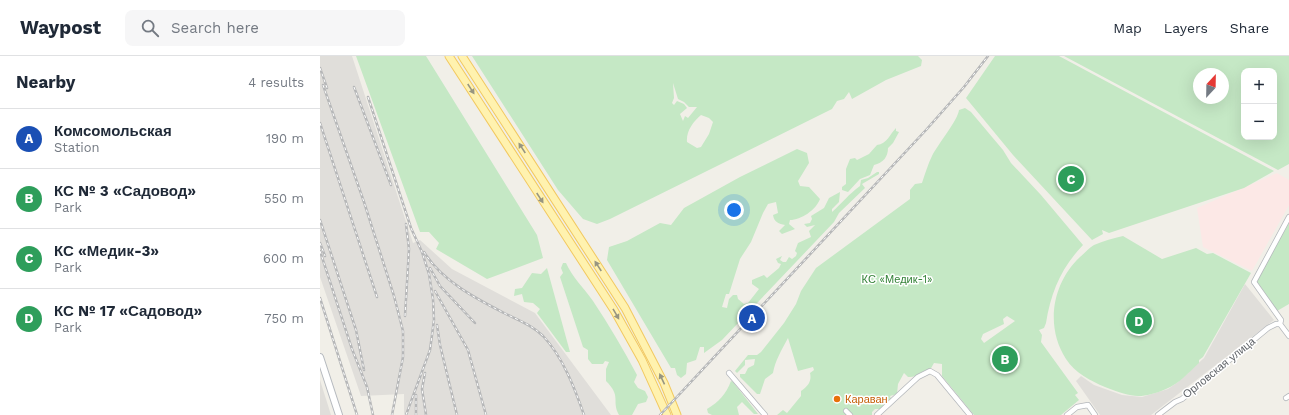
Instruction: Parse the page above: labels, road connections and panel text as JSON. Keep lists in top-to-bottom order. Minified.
{"streets":{"street":["Орловская улица"]},"parks":["КС «Медик-1»"],"places":["Караван"],"north":"top","page":{"header":"Waypost","search":"Search here","nav":["Map","Layers","Share"],"heading":["Nearby","4 results"],"map_buttons":["+","−"],"list":[{"mark":"A","name":"Комсомольская","note":"Station","value":"190 m"},{"mark":"B","name":"КС № 3 «Садовод»","note":"Park","value":"550 m"},{"mark":"C","name":"КС «Медик-3»","note":"Park","value":"600 m"},{"mark":"D","name":"КС № 17 «Садовод»","note":"Park","value":"750 m"}],"pins":["C","A","D","B"]}}
